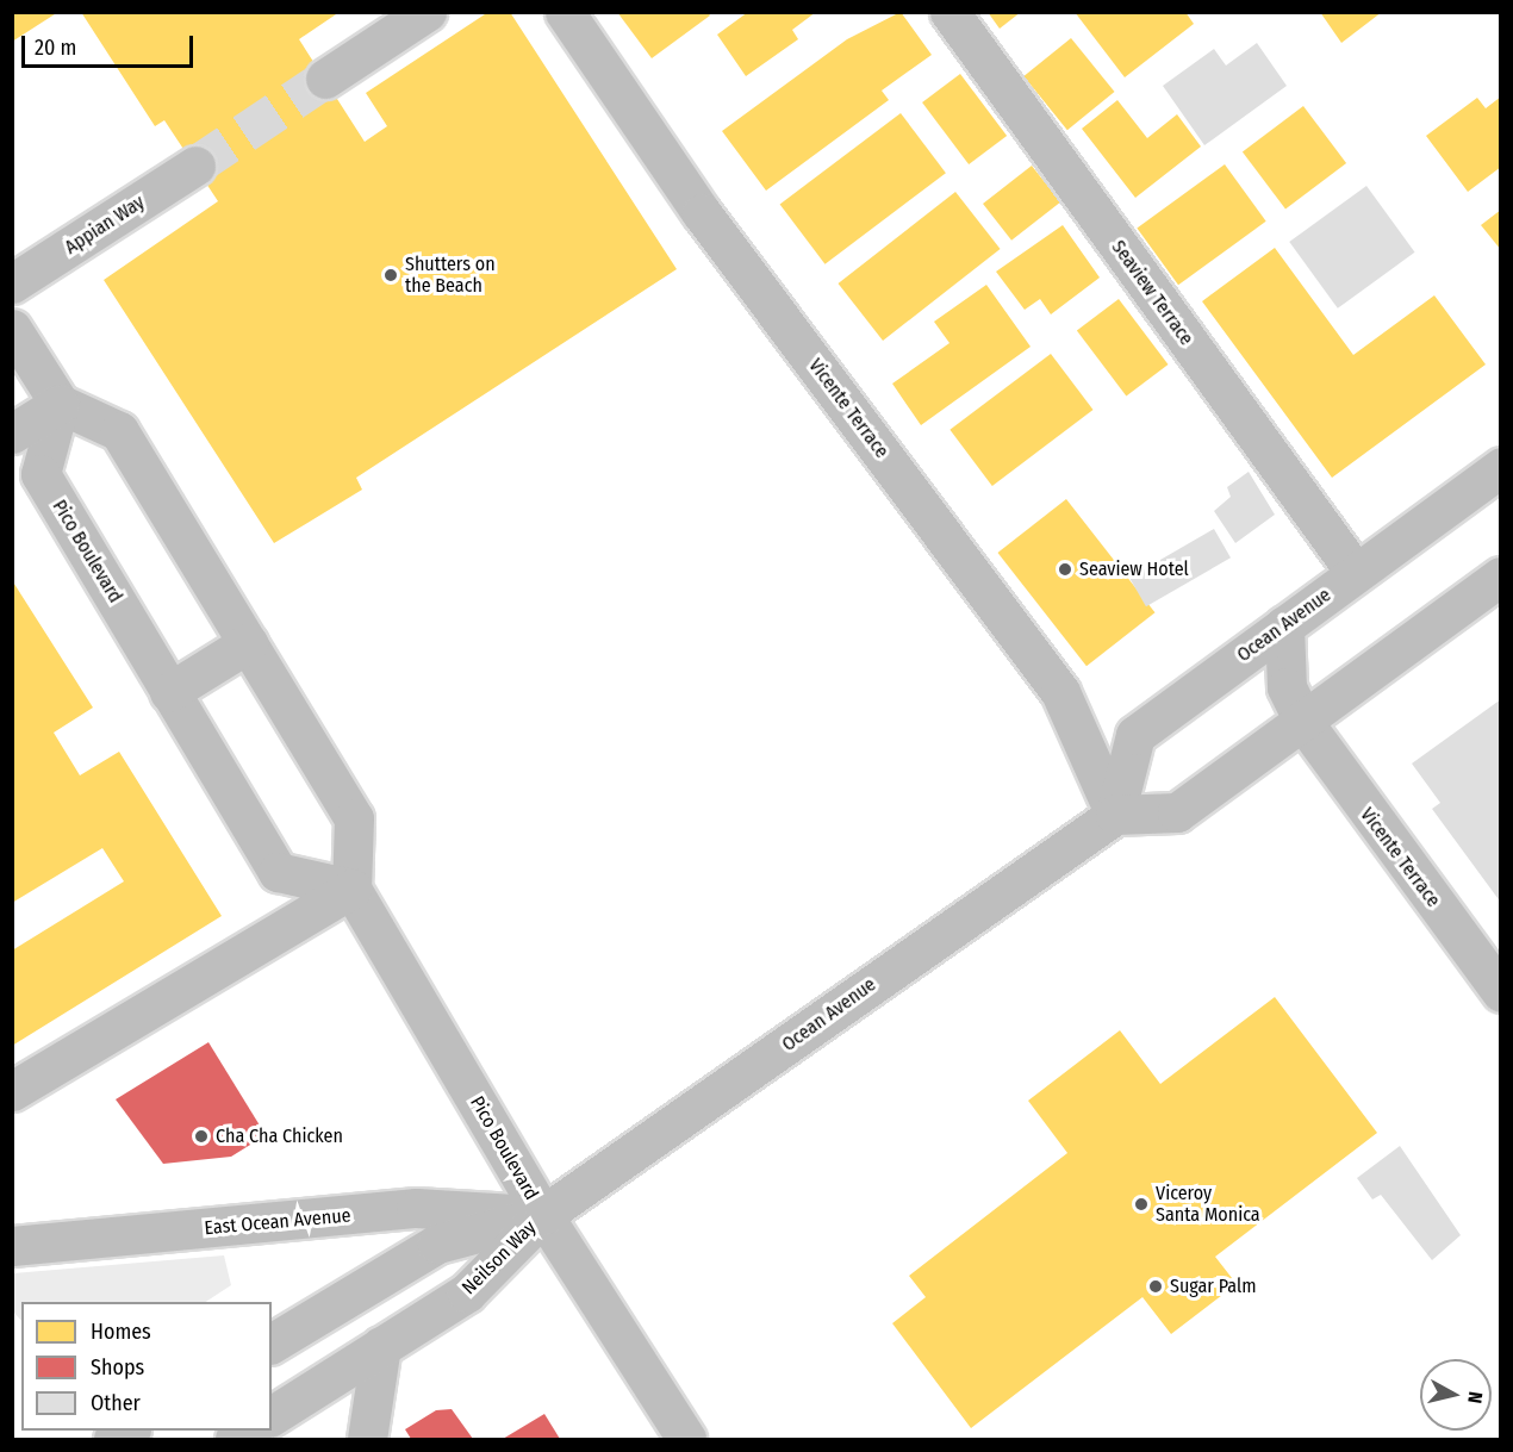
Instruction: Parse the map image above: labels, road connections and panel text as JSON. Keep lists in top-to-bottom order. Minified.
{"streets":{"street":["Appian Way","Seaview Terrace","Vicente Terrace","Pico Boulevard","Ocean Avenue","East Ocean Avenue","Neilson Way"]},"crossings":[["Seaview Terrace","Ocean Avenue"],["Vicente Terrace","Ocean Avenue"],["Pico Boulevard","Ocean Avenue"],["Pico Boulevard","East Ocean Avenue"],["Pico Boulevard","Neilson Way"],["Ocean Avenue","East Ocean Avenue"],["Ocean Avenue","Neilson Way"],["East Ocean Avenue","Neilson Way"]],"places":["Shutters on the Beach","Seaview Hotel","Cha Cha Chicken","Viceroy Santa Monica","Sugar Palm"],"legend":["Homes","Shops","Other"],"scale_bar":"20 m","north":"right"}
